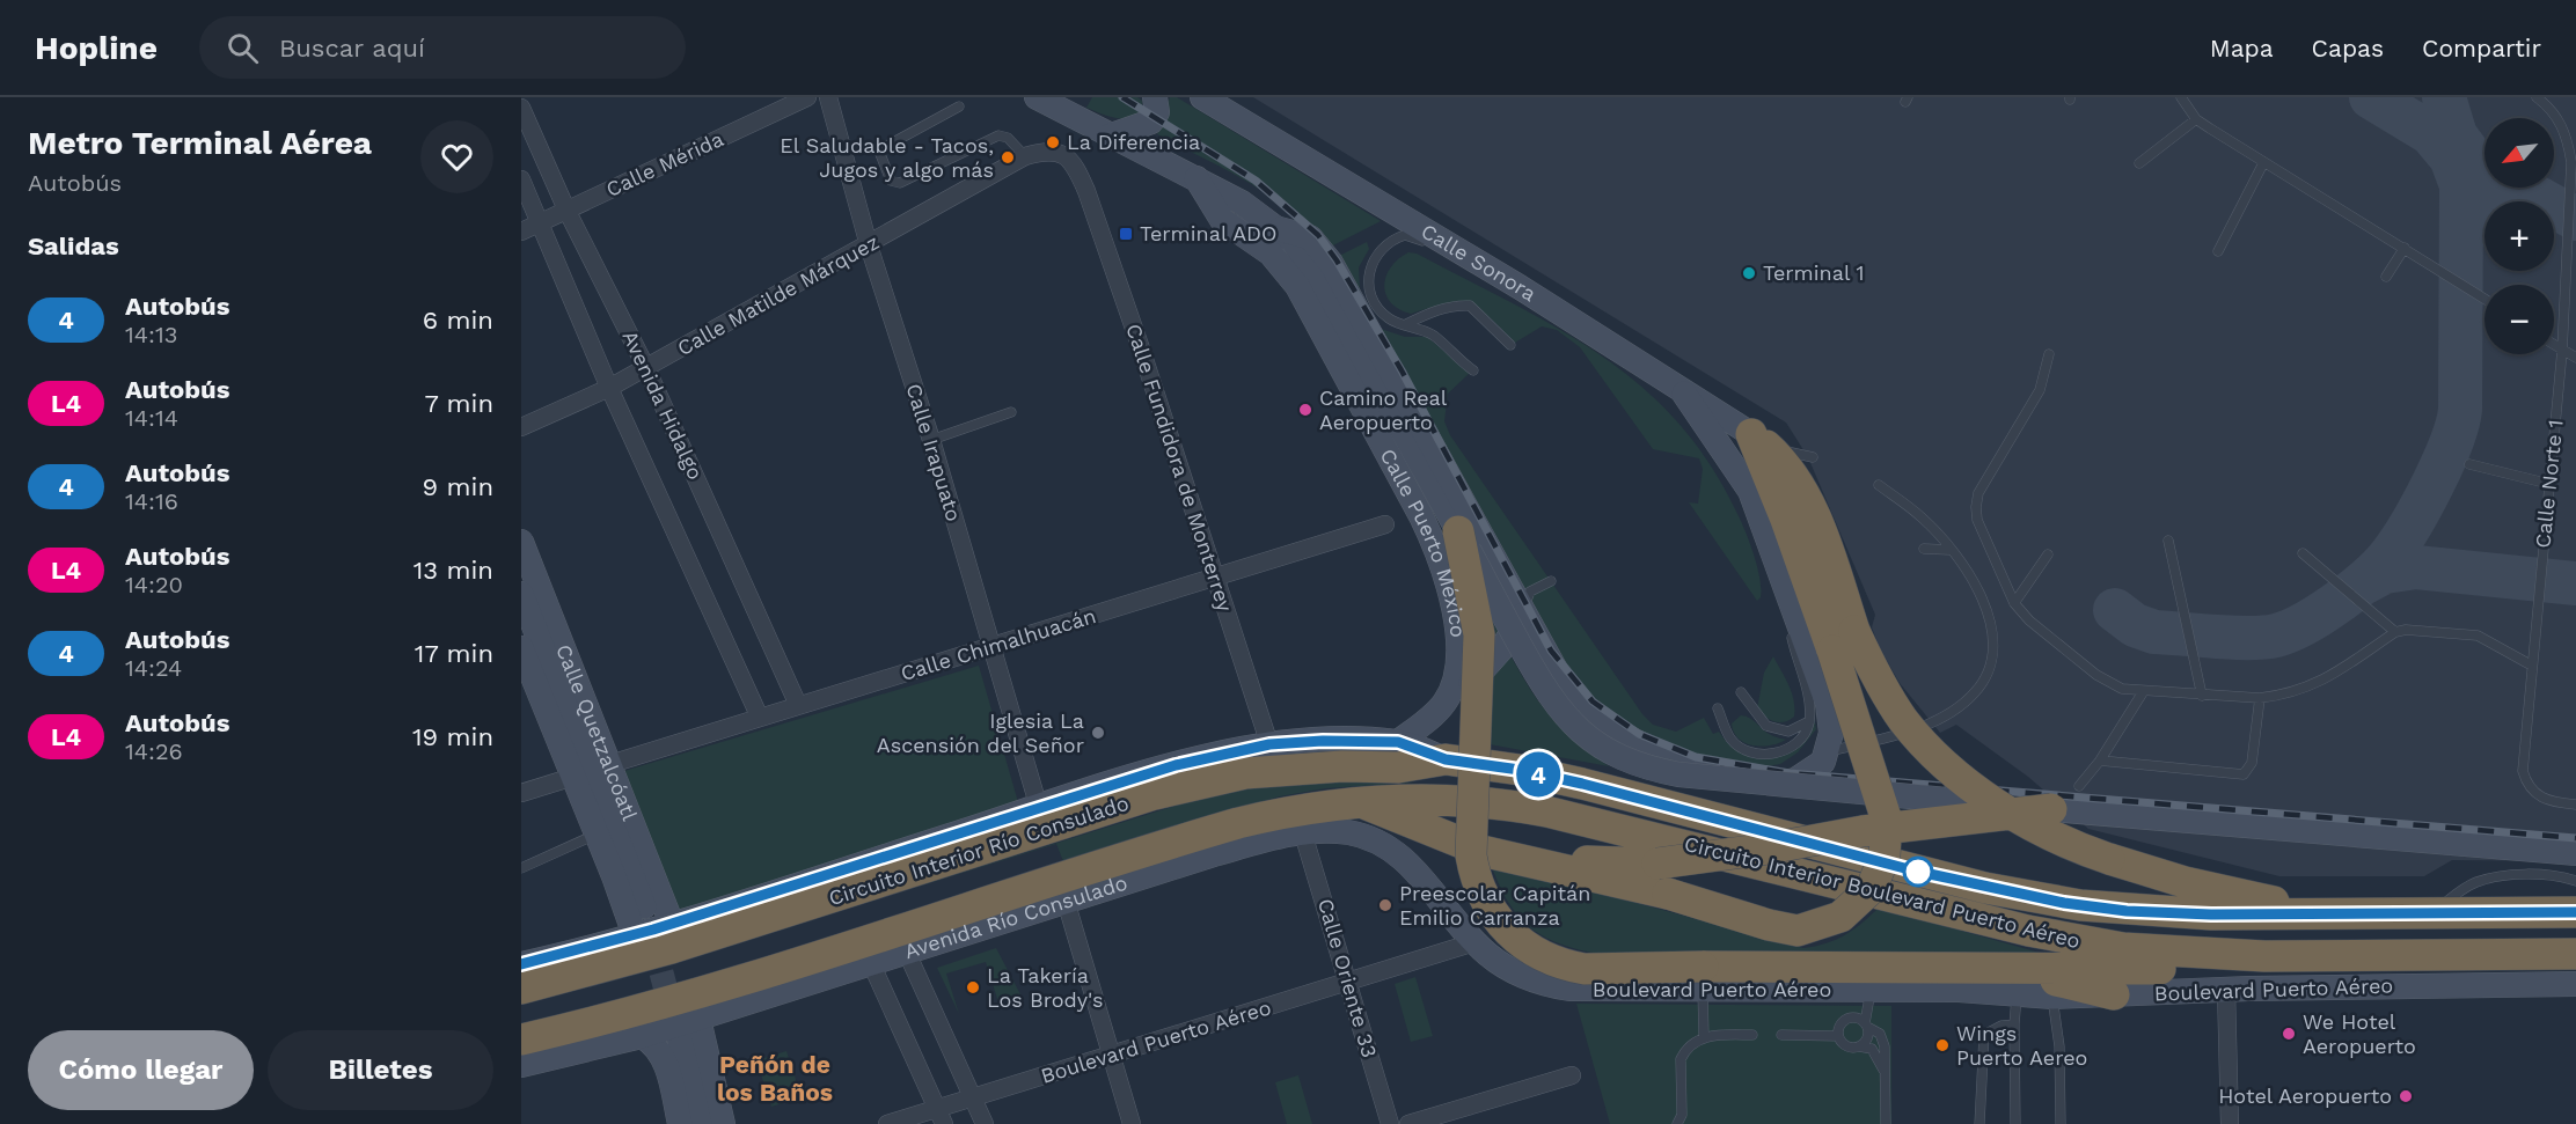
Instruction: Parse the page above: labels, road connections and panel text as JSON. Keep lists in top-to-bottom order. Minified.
{"streets":{"highway":["Circuito Interior Río Consulado","Circuito Interior Boulevard Puerto Aéreo"],"street":["Calle Mérida","Calle Sonora","Calle Matilde Márquez","Avenida Hidalgo","Calle Irapuato","Calle Fundidora de Monterrey","Calle Puerto México","Calle Chimalhuacán","Calle Quetzalcóatl","Avenida Río Consulado","Calle Oriente 33","Boulevard Puerto Aéreo"],"lane":["Calle Norte 1"]},"crossings":[["Calle Mérida","Avenida Hidalgo"],["Calle Matilde Márquez","Avenida Hidalgo"],["Calle Matilde Márquez","Calle Irapuato"],["Calle Matilde Márquez","Calle Fundidora de Monterrey"],["Avenida Hidalgo","Calle Chimalhuacán"],["Calle Irapuato","Calle Chimalhuacán"],["Calle Fundidora de Monterrey","Calle Chimalhuacán"],["Calle Chimalhuacán","Calle Quetzalcóatl"],["Avenida Río Consulado","Calle Oriente 33"],["Avenida Río Consulado","Boulevard Puerto Aéreo"],["Calle Oriente 33","Boulevard Puerto Aéreo"]],"districts":["Peñón de los Baños"],"places":{"other":["La Diferencia","El Saludable - Tacos, Jugos y algo más","Terminal 1","Camino Real Aeropuerto","Iglesia La Ascensión del Señor","Preescolar Capitán Emilio Carranza","La Takería Los Brody's","We Hotel Aeropuerto","Wings Puerto Aereo","Hotel Aeropuerto"],"transit":["Terminal ADO"]},"lines":["bus line 4"],"north":"bottom left","page":{"header":"Hopline","search":"Buscar aquí","nav":["Mapa","Capas","Compartir"],"heading":[["Metro Terminal Aérea","Autobús"],"Salidas"],"on_map":"4","map_buttons":["+","−"],"list":[{"mark":"4","name":"Autobús","note":"14:13","value":"6 min"},{"mark":"L4","name":"Autobús","note":"14:14","value":"7 min"},{"mark":"4","name":"Autobús","note":"14:16","value":"9 min"},{"mark":"L4","name":"Autobús","note":"14:20","value":"13 min"},{"mark":"4","name":"Autobús","note":"14:24","value":"17 min"},{"mark":"L4","name":"Autobús","note":"14:26","value":"19 min"}],"buttons":["Cómo llegar","Billetes"]}}
